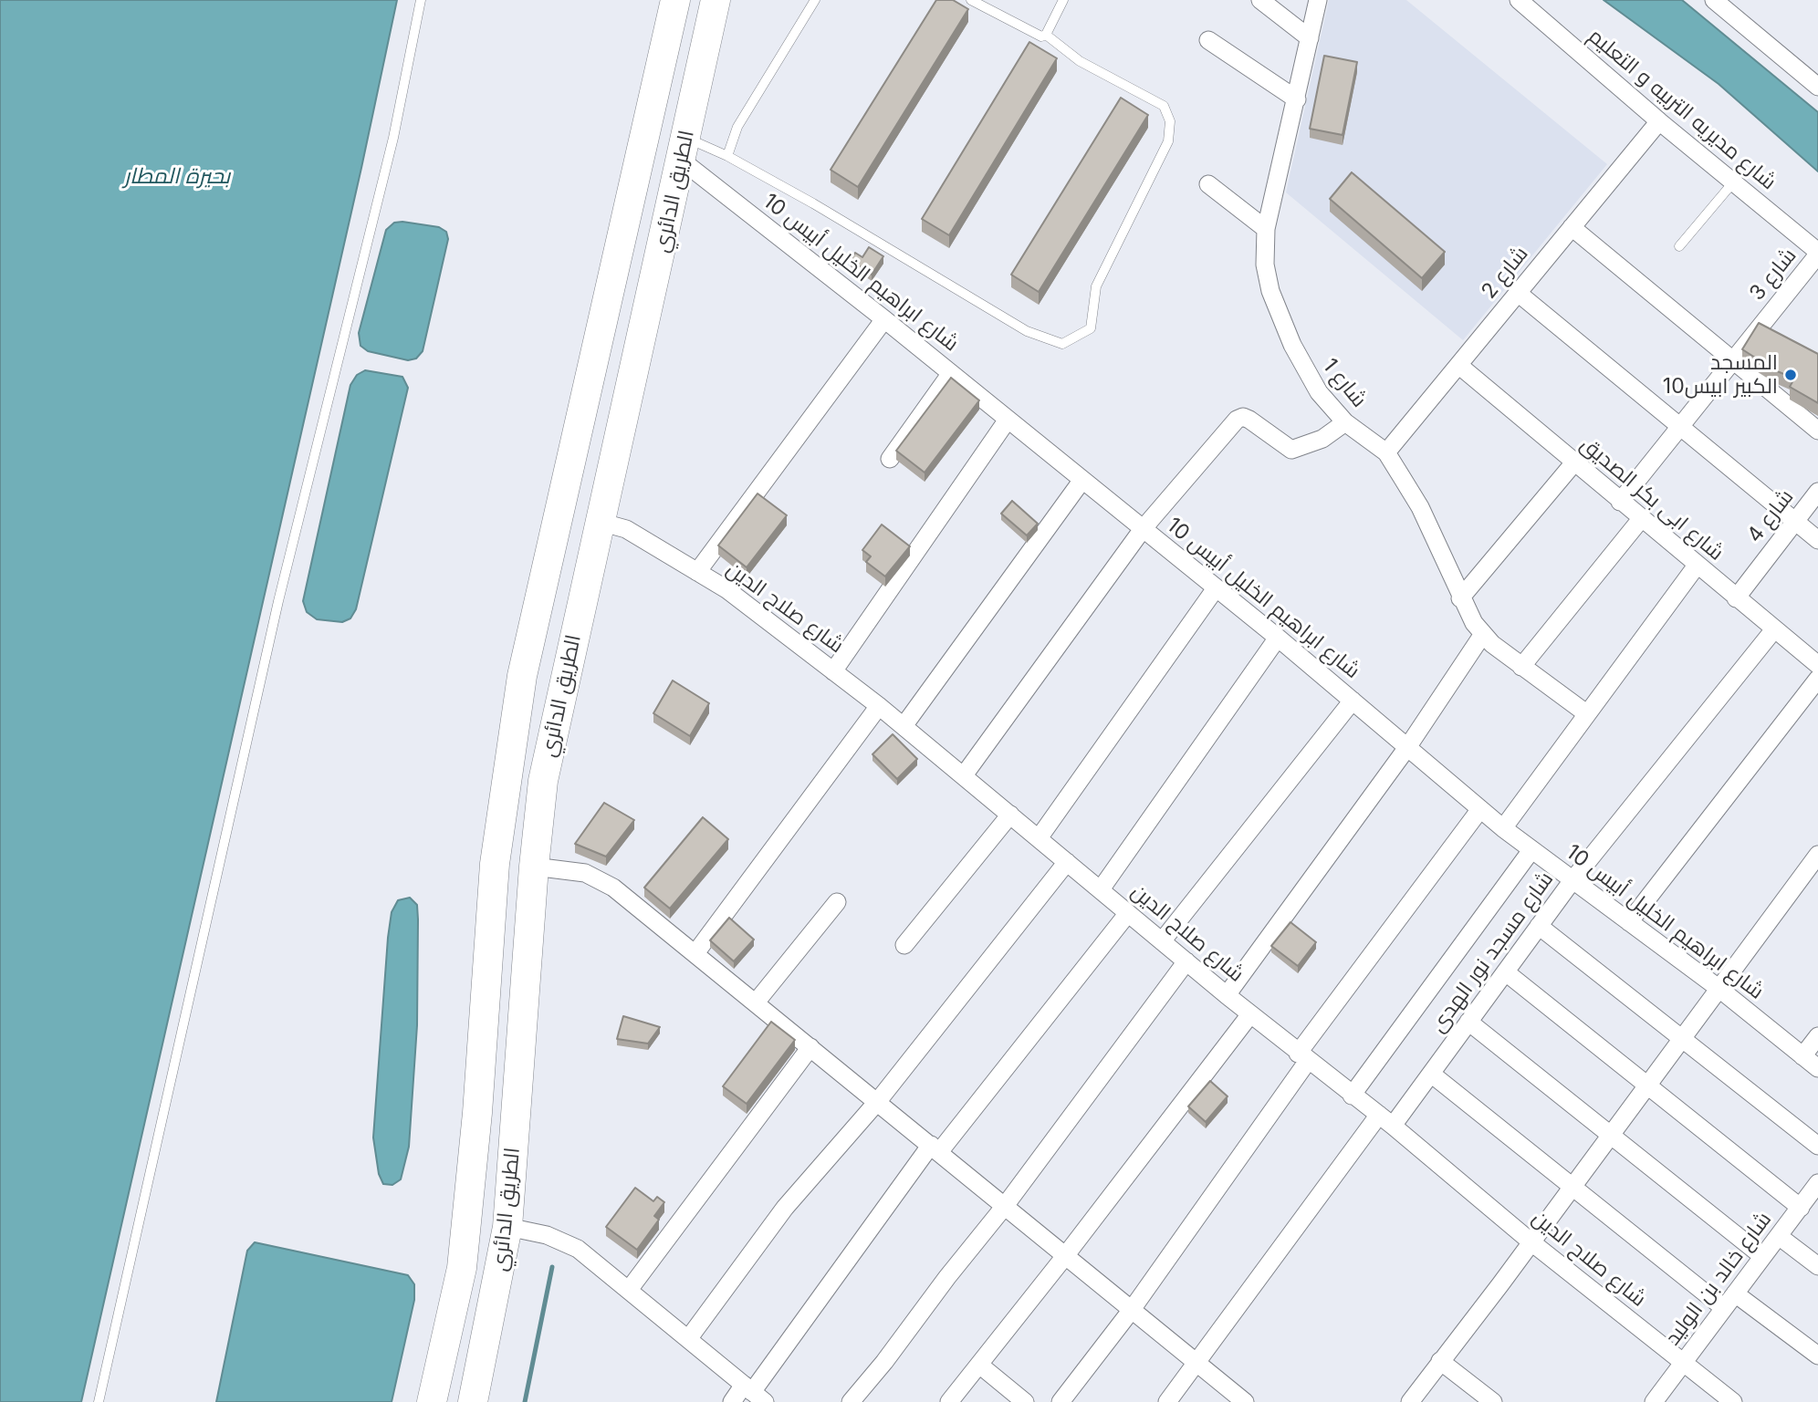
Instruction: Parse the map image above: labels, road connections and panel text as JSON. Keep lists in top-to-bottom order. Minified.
{"streets":{"main road":["الطريق الدائري"],"street":["شارع مديريه التربيه و التعليم","شارع ابراهيم الخليل أبيس 10","شارع 2","شارع 3","شارع 1","شارع ابى بكر الصديق","شارع 4","شارع صلاح الدين","شارع مسجد نور الهدى","شارع خالد بن الوليد"]},"crossings":[["شارع مديريه التربيه و التعليم","شارع 2"],["شارع مديريه التربيه و التعليم","شارع 3"],["الطريق الدائري","شارع ابراهيم الخليل أبيس 10"],["الطريق الدائري","شارع صلاح الدين"],["شارع ابراهيم الخليل أبيس 10","شارع مسجد نور الهدى"],["شارع 2","شارع 1"],["شارع 2","شارع ابى بكر الصديق"],["شارع 3","شارع ابى بكر الصديق"],["شارع ابى بكر الصديق","شارع 4"],["شارع ابى بكر الصديق","شارع مسجد نور الهدى"],["شارع صلاح الدين","شارع مسجد نور الهدى"],["شارع صلاح الدين","شارع خالد بن الوليد"]],"water":["بحيرة المطار"],"places":["المسجد الكبير ابيس10"]}
